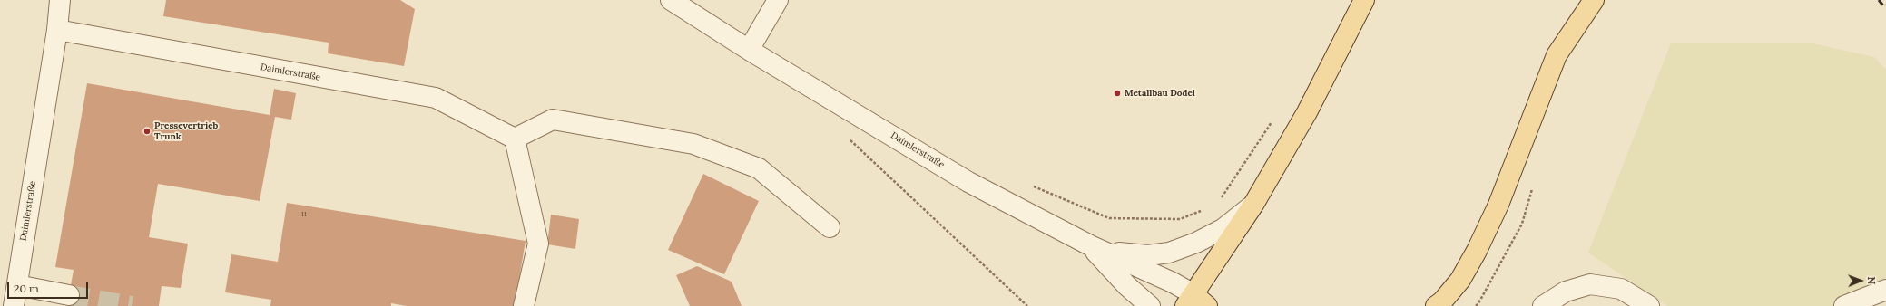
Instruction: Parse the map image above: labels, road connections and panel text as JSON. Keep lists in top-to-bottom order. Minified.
{"streets":{"street":["Daimlerstraße"]},"places":["Metallbau Dodel","Pressevertrieb Trunk"],"house_numbers":["11"],"scale_bar":"20 m","north":"right"}
